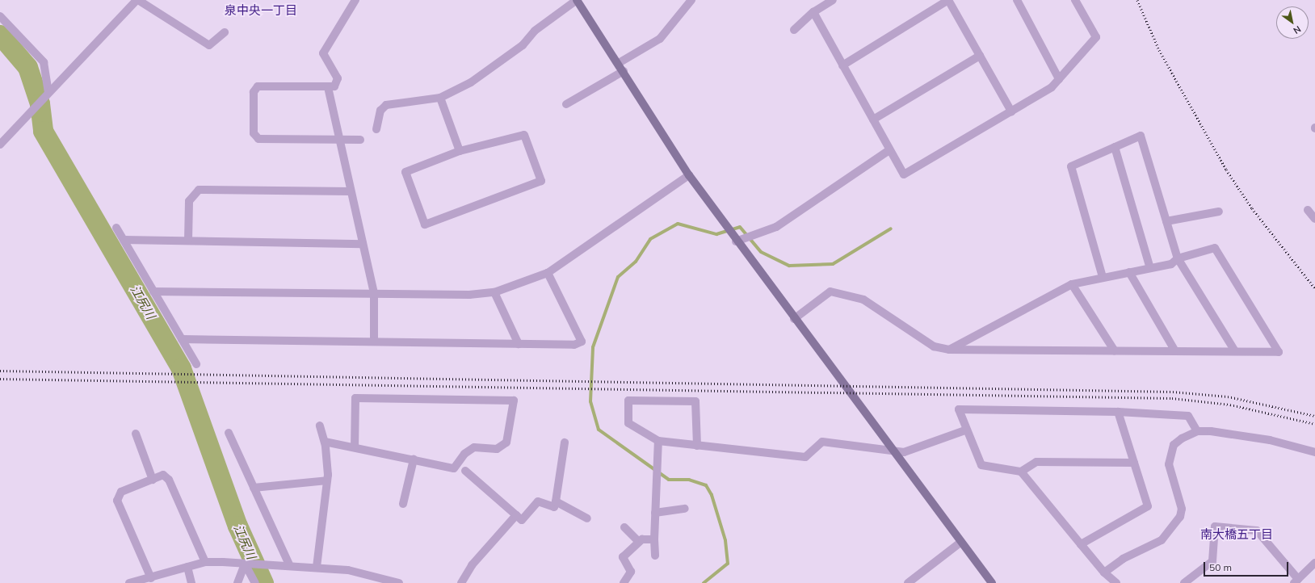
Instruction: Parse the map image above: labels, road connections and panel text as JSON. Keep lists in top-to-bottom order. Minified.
{"districts":["泉中央一丁目","南大橋五丁目"],"water":["江尻川"],"scale_bar":"50 m","north":"bottom right"}
